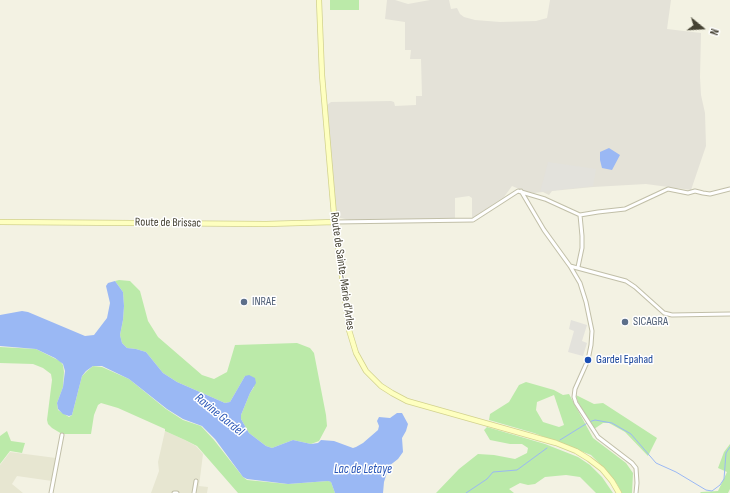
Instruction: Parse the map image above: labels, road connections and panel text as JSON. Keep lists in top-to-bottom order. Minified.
{"streets":{"main road":["Route de Brissac","Route de Sainte-Marie d'Arles"]},"crossings":[["Route de Brissac","Route de Sainte-Marie d'Arles"]],"water":["Ravine Gardel","Lac de Letaye"],"places":["INRAE","SICAGRA","Gardel Epahad"],"north":"right"}
